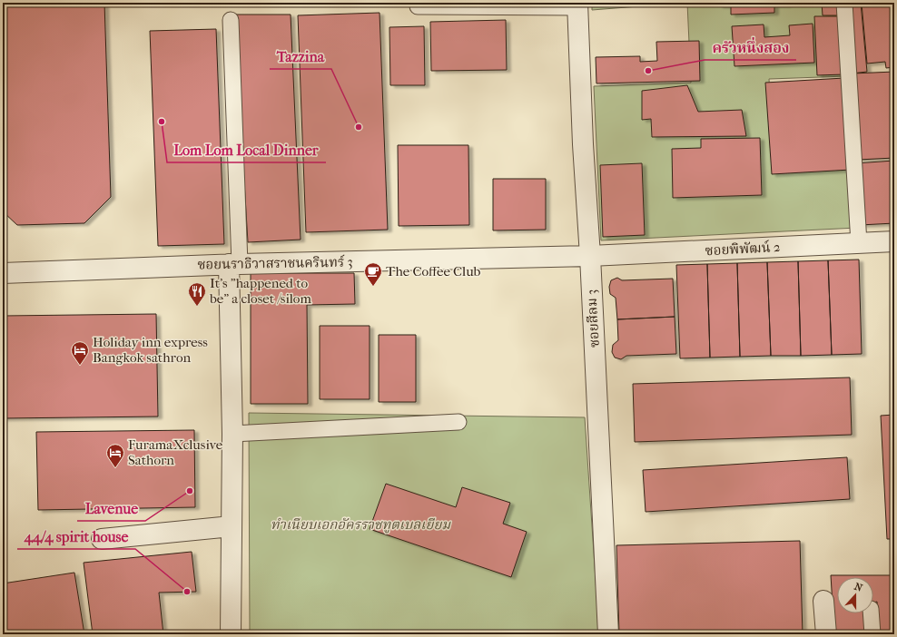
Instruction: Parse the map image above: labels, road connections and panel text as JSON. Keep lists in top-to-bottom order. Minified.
{"streets":{"street":["ซอยพิพัฒน์ 2","ซอยนราธิวาสราชนครินทร์ 3","ซอยสีลม 3"]},"crossings":[["ซอยพิพัฒน์ 2","ซอยนราธิวาสราชนครินทร์ 3"],["ซอยพิพัฒน์ 2","ซอยสีลม 3"],["ซอยนราธิวาสราชนครินทร์ 3","ซอยสีลม 3"]],"parks":["ทำเนียบเอกอัครราชทูตเบลเยียม"],"places":{"other":["ครัวหนึ่งสอง","Lom Lom Local Dinner","Tazzina","Lavenue","44/4 spirit house"],"cafe":["The Coffee Club"],"restaurant":["It's \"happened to be\" a closet /silom"],"hotel":["Holiday inn express Bangkok sathron","FuramaXclusive Sathorn"]},"north":"top"}
